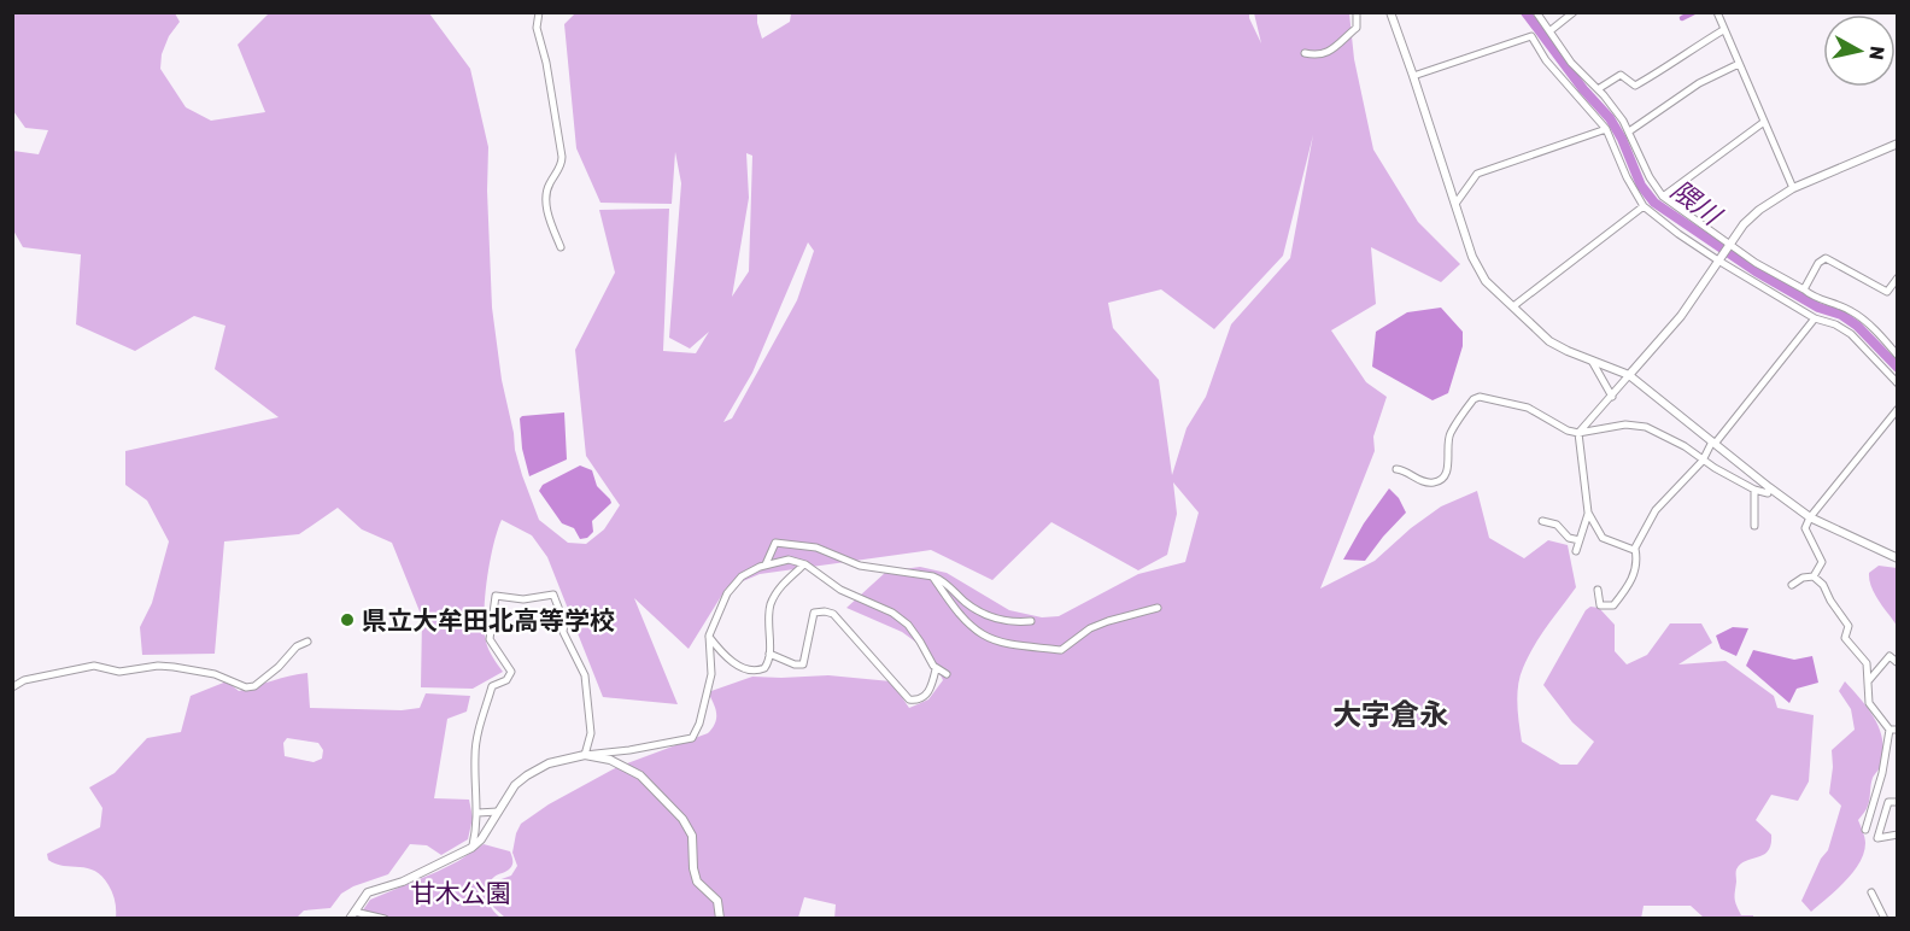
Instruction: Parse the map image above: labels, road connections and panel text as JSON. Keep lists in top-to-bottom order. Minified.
{"districts":["大字倉永"],"water":["隈川"],"parks":["甘木公園"],"places":["県立大牟田北高等学校"],"north":"right"}
